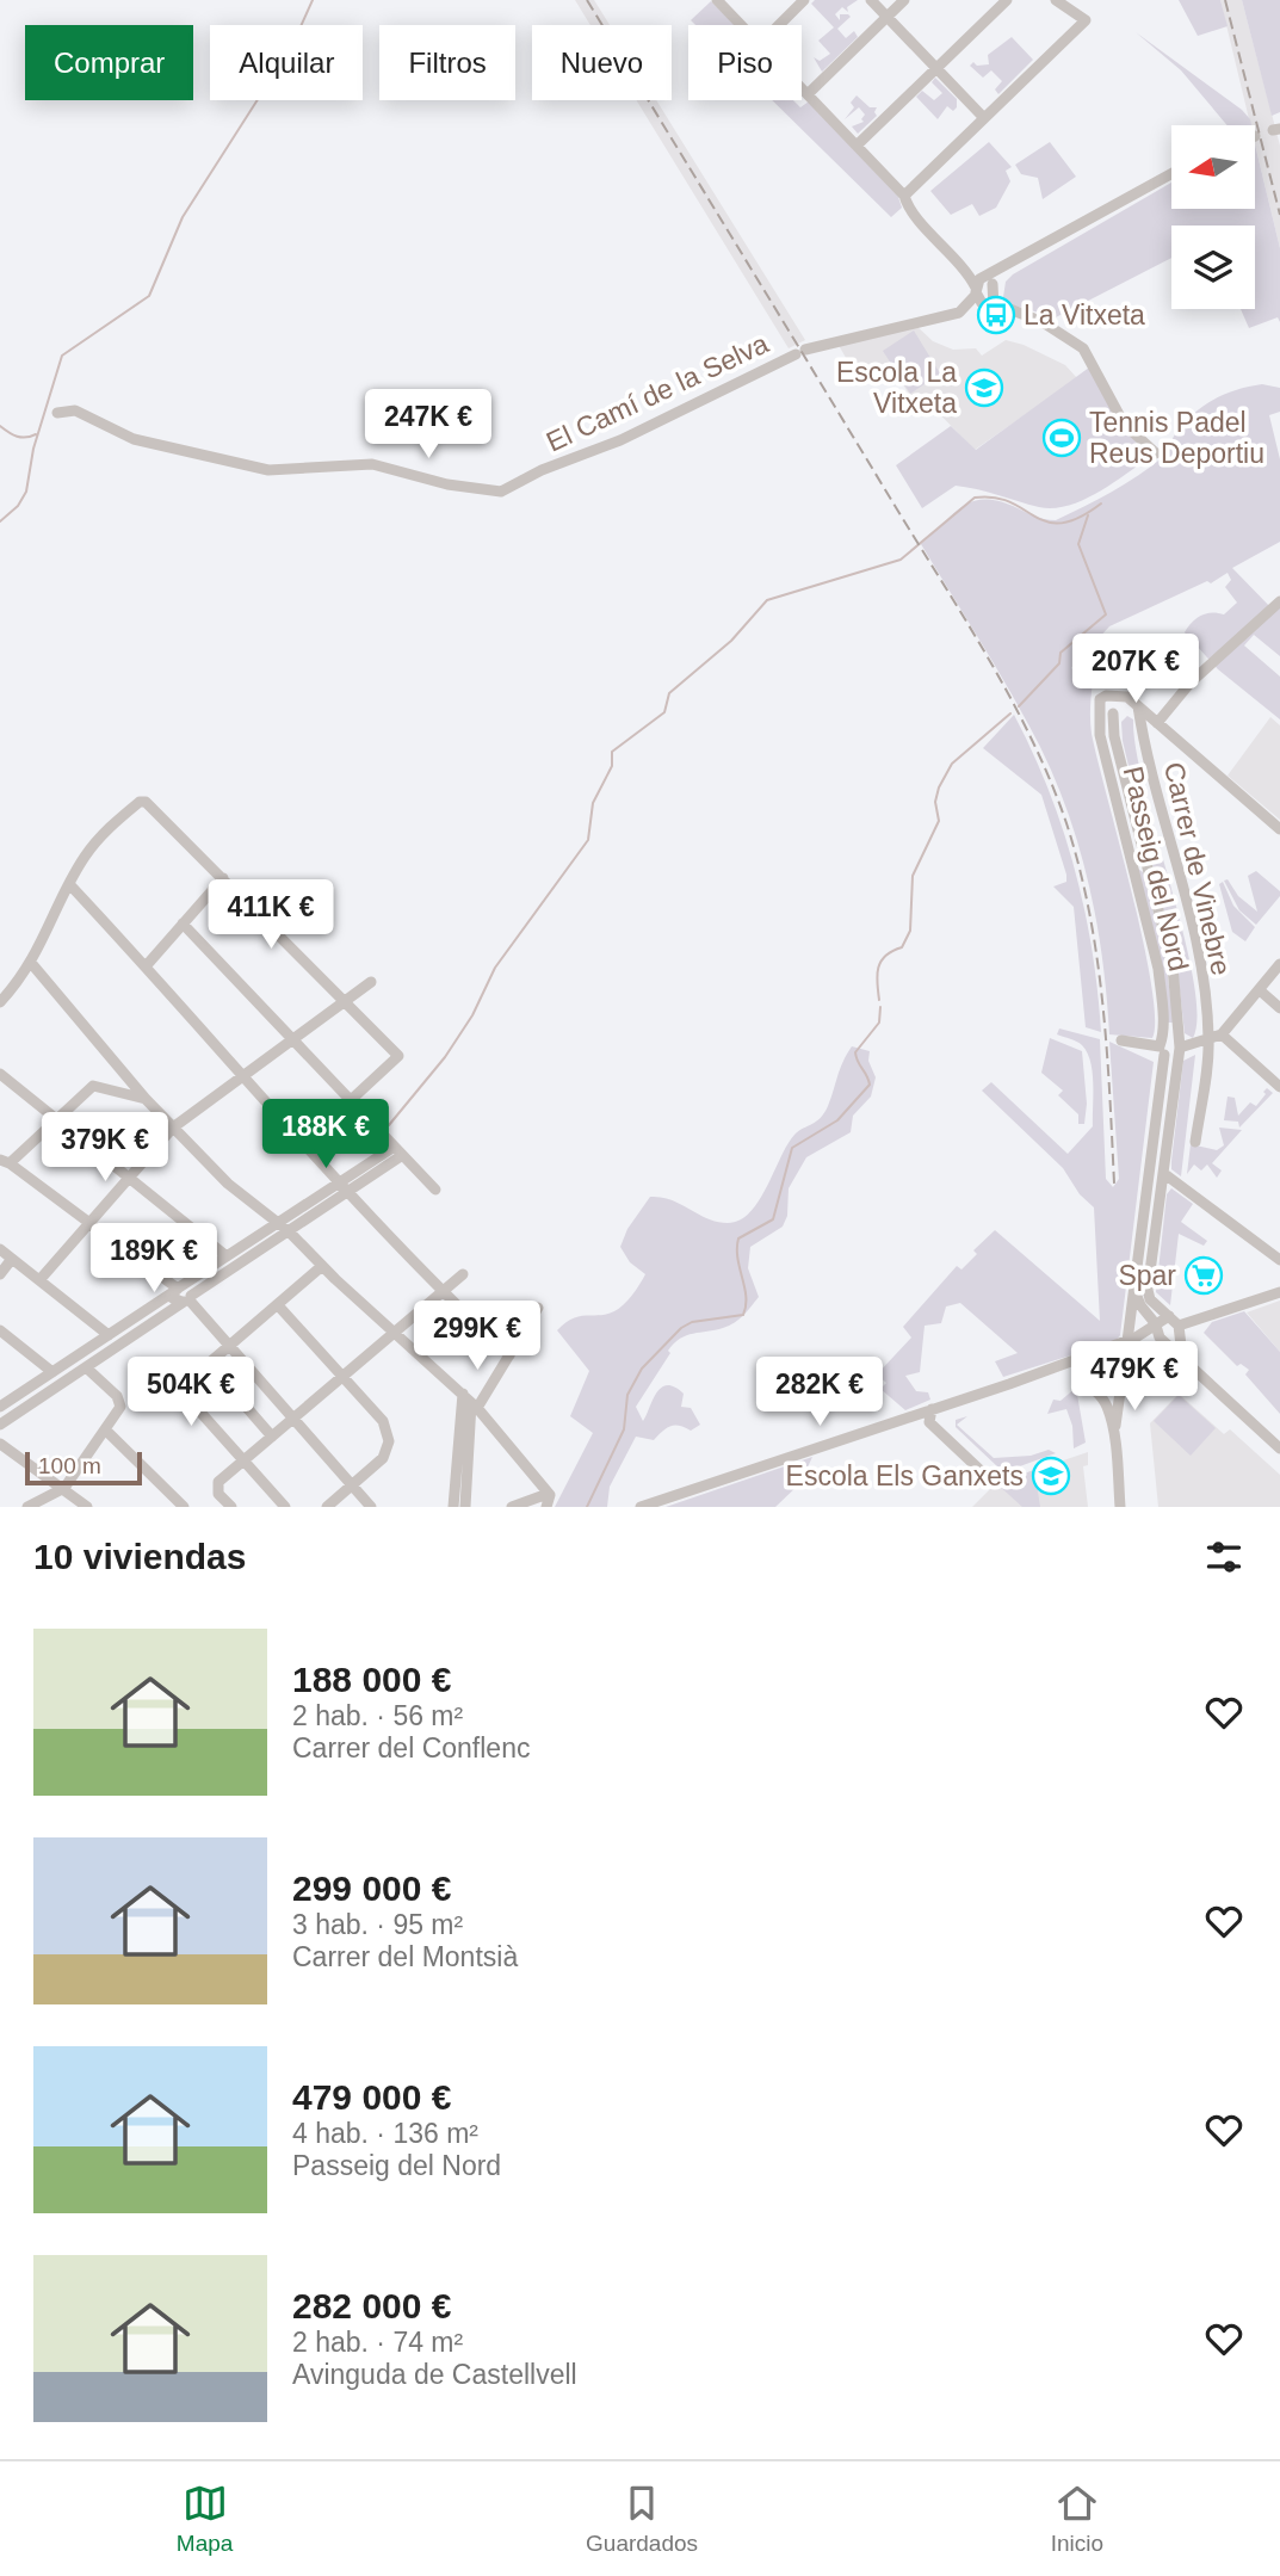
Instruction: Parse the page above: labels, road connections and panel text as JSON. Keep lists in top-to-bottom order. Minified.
{"streets":{"street":["El Camí de la Selva","Passeig del Nord","Carrer de Vinebre"]},"places":{"bus stop":["La Vitxeta"],"school or university":["Escola La Vitxeta","Escola Els Ganxets"],"sports":["Tennis Padel Reus Deportiu"],"supermarket":["Spar"]},"scale_bar":"100 m","north":"left","page":{"chip":["Comprar","Alquilar","Filtros","Nuevo","Piso"],"price":["247K €","207K €","411K €","188K €","379K €","189K €","299K €","479K €","504K €","282K €"],"scale":"100 m","heading":"10 viviendas","list":[{"name":"188 000 €","note":"2 hab. · 56 m² · Carrer del Conflenc"},{"name":"299 000 €","note":"3 hab. · 95 m² · Carrer del Montsià"},{"name":"479 000 €","note":"4 hab. · 136 m² · Passeig del Nord"},{"name":"282 000 €","note":"2 hab. · 74 m² · Avinguda de Castellvell"}],"tabs":["Mapa","Guardados","Inicio"]}}
